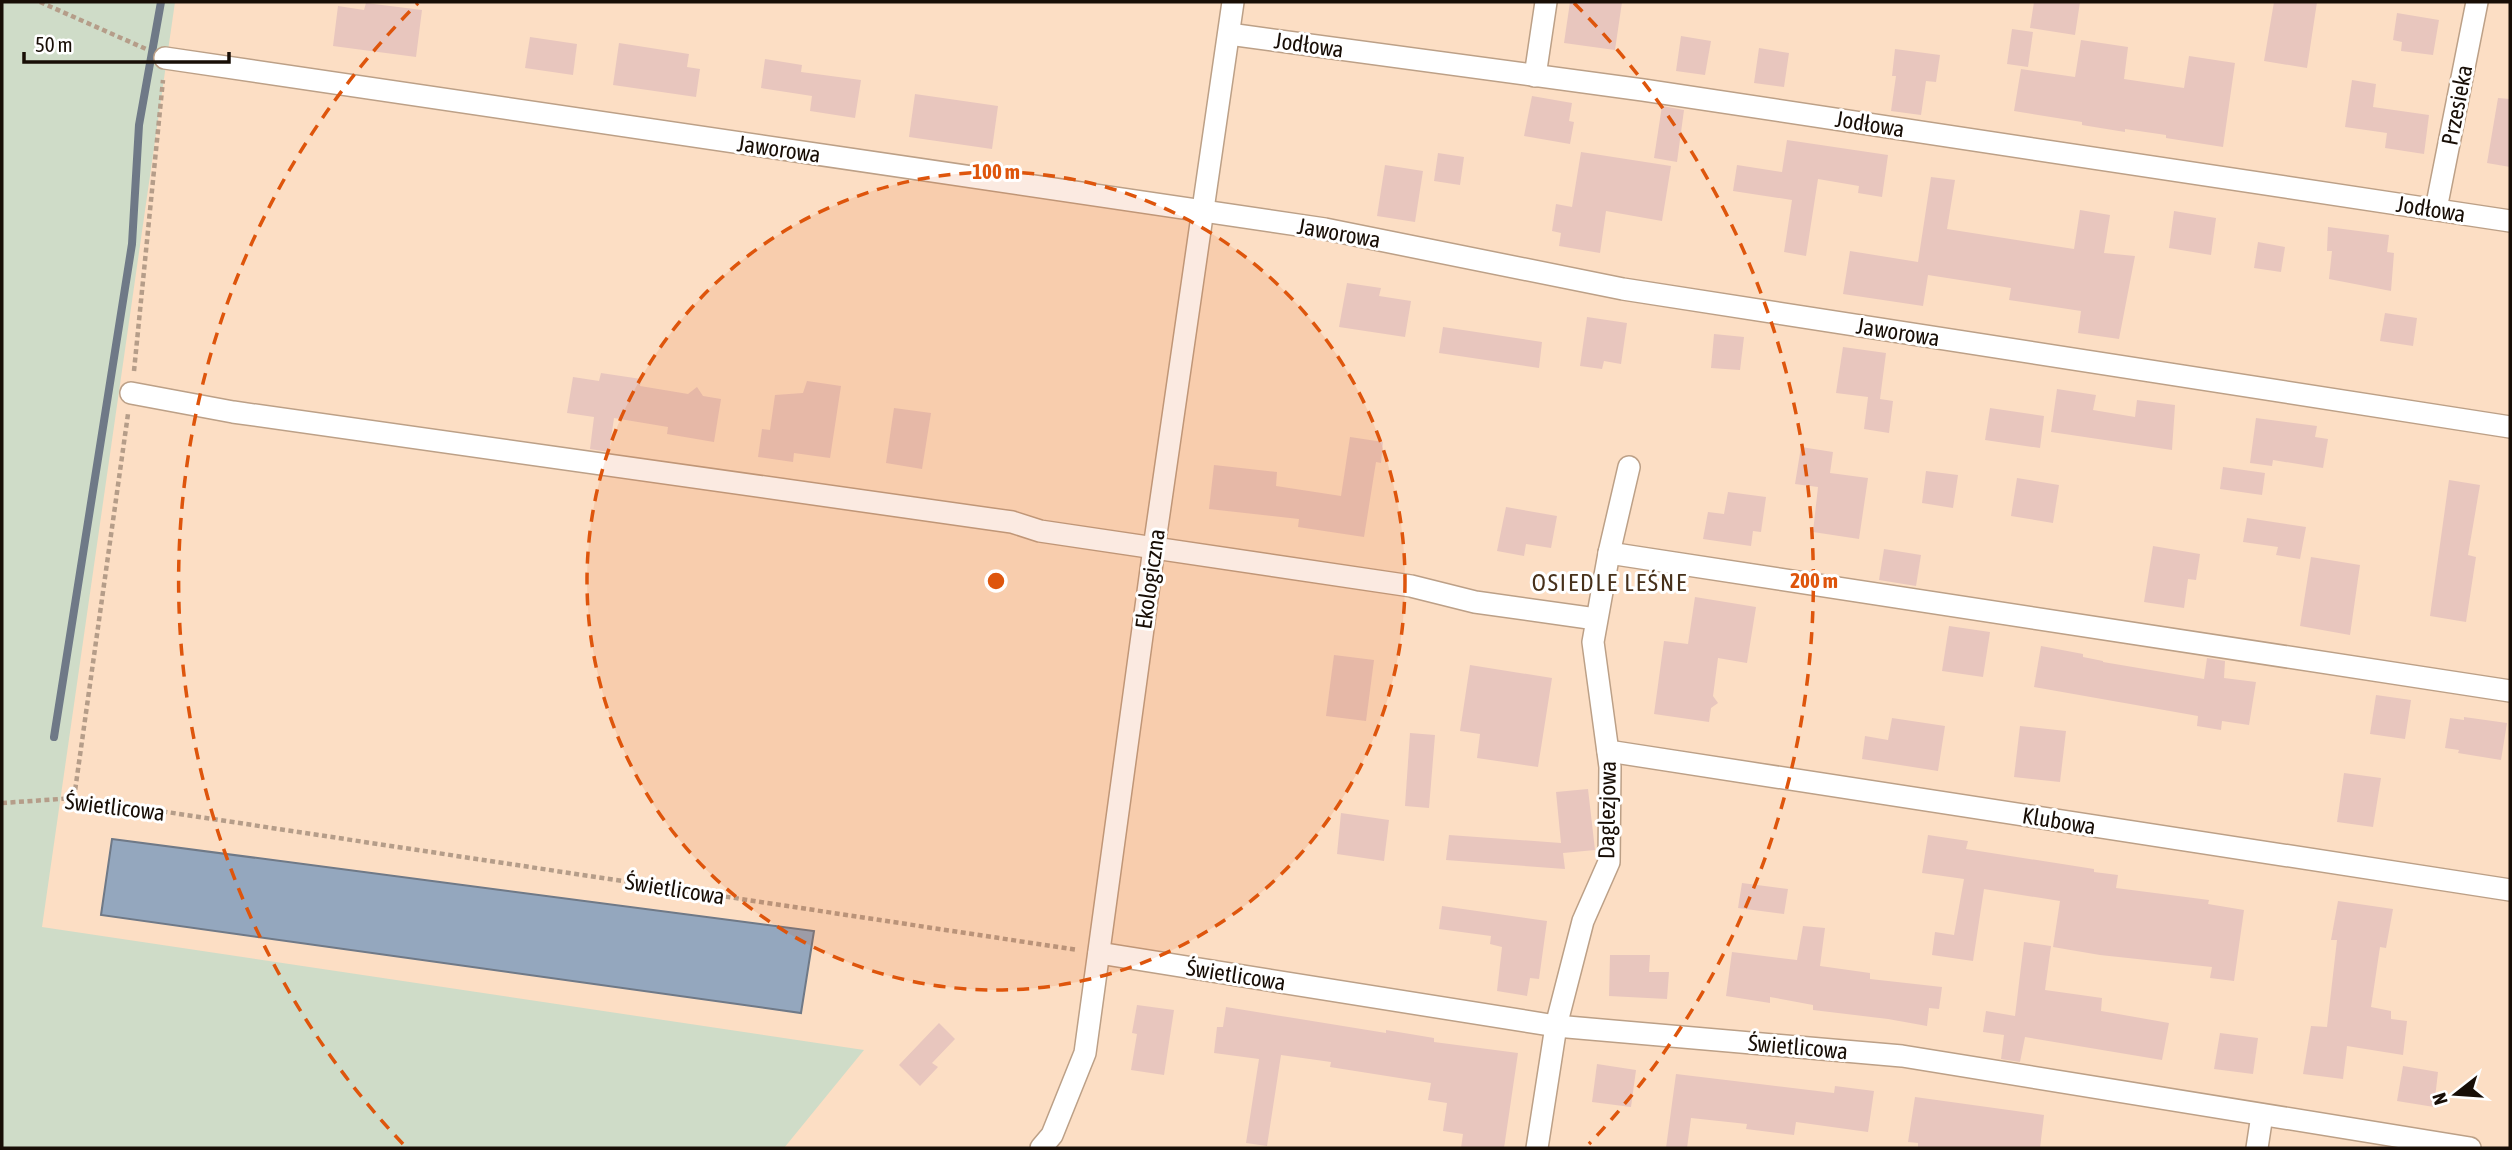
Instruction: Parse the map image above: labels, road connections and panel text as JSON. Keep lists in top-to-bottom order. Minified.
{"streets":{"street":["Jodłowa","Przesieka","Jaworowa","Ekologiczna","Świetlicowa","Daglezjowa","Klubowa"]},"crossings":[["Jodłowa","Przesieka"],["Jodłowa","Ekologiczna"],["Jaworowa","Ekologiczna"],["Ekologiczna","Świetlicowa"],["Świetlicowa","Daglezjowa"],["Daglezjowa","Klubowa"]],"districts":["OSIEDLE LEŚNE"],"scale_bar":"50 m","north":"left","rings":["100 m","200 m"]}
